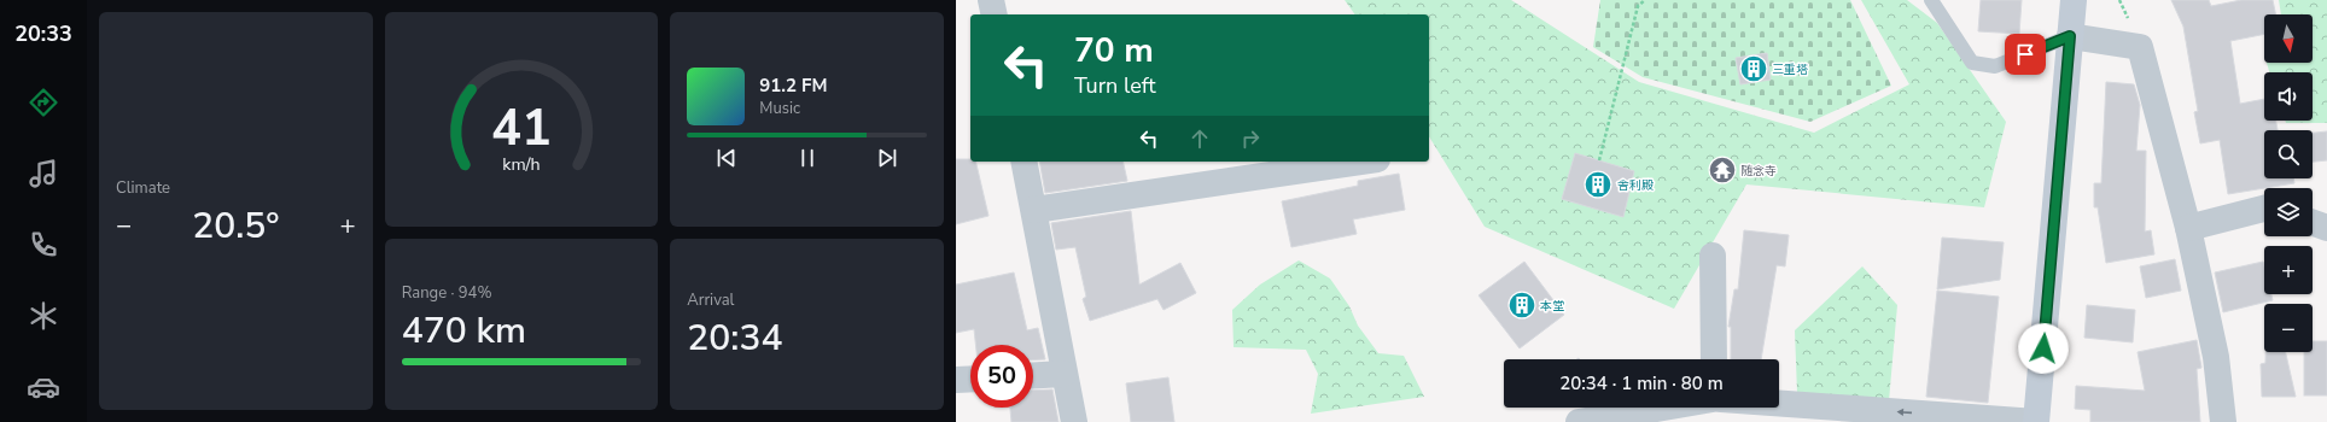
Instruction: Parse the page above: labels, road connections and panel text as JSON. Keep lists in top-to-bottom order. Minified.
{"places":{"building":["三重塔","舎利殿","本堂"],"temple":["随念寺"]},"north":"bottom","page":{"tabs":"20:33","tile":["Climate",["Range · 94%","470 km"],["Arrival","20:34"]],"map_buttons":["+","−"],"turn":["70 m","Turn left"],"song":["91.2 FM","Music"],"heat":["−","20.5°","+"],"limit":"50","trip":"20:34 · 1 min · 80 m","gauge":["41","km/h"]}}
